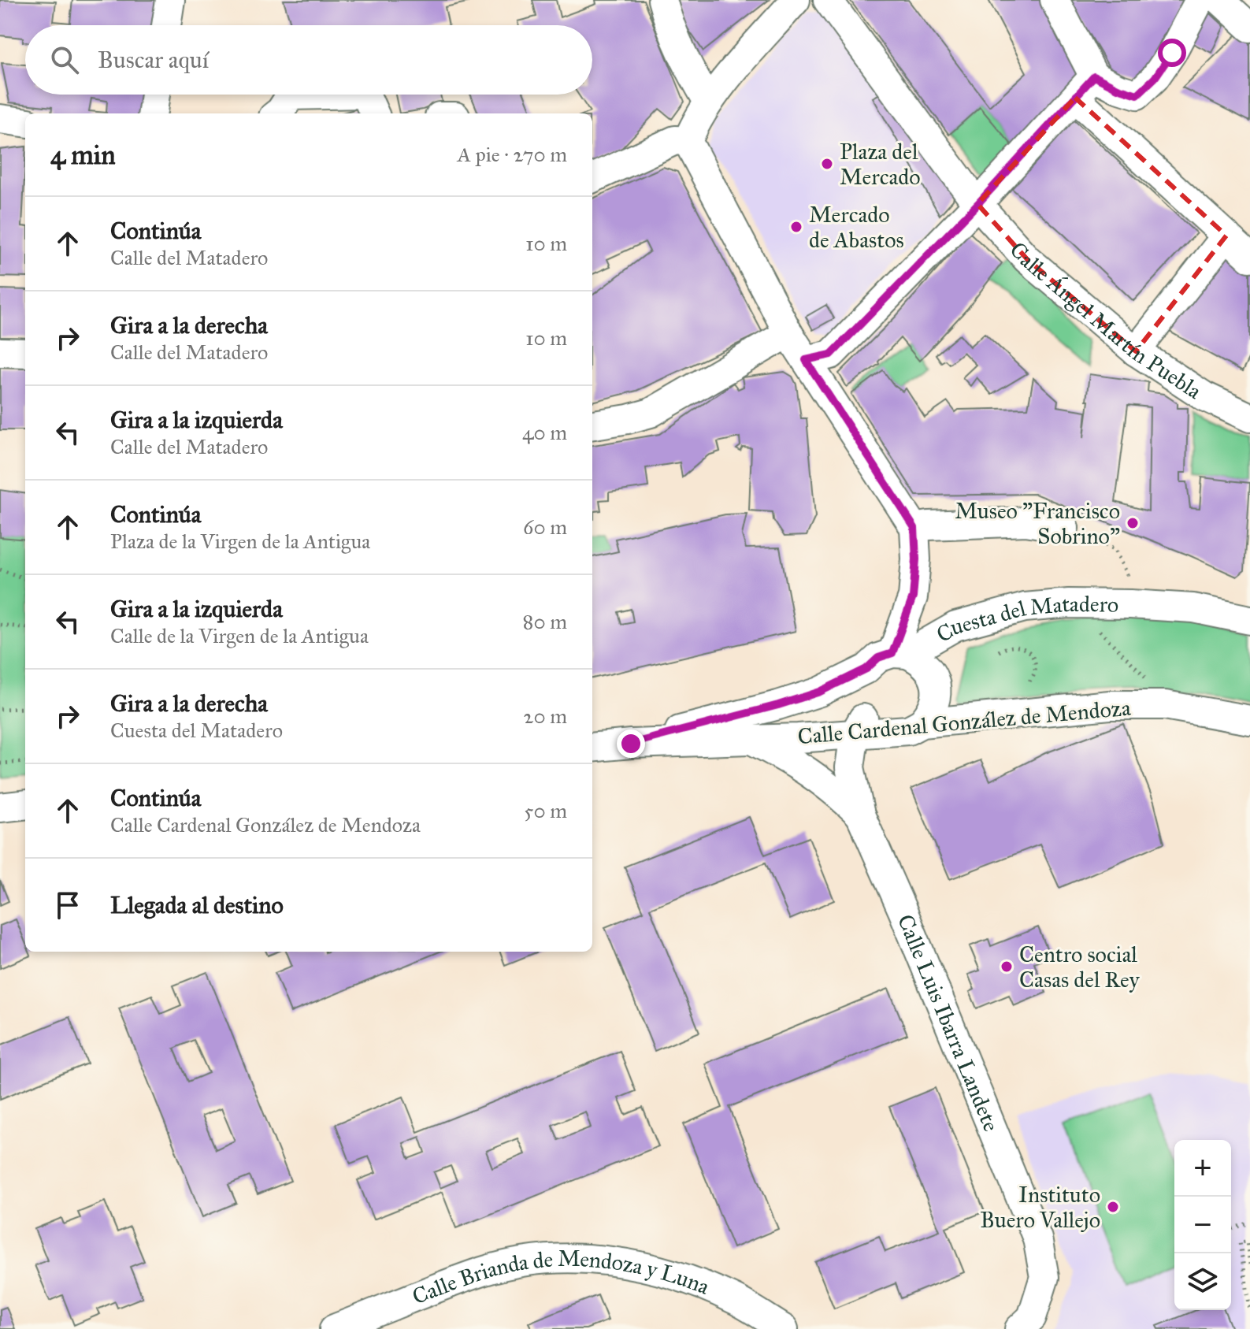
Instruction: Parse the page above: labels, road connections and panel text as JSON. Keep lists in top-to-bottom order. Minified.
{"streets":{"street":["Calle Ángel Martín Puebla","Cuesta del Matadero","Calle Cardenal González de Mendoza","Calle Luis Ibarra Landete","Calle Brianda de Mendoza y Luna"]},"crossings":[["Cuesta del Matadero","Calle Cardenal González de Mendoza"],["Cuesta del Matadero","Calle Luis Ibarra Landete"],["Calle Cardenal González de Mendoza","Calle Luis Ibarra Landete"]],"places":["Plaza del Mercado","Mercado de Abastos","Museo \"Francisco Sobrino\"","Centro social Casas del Rey","Instituto Buero Vallejo"],"page":{"search":"Buscar aquí","heading":["4 min","A pie · 270 m"],"list":[["Continúa","Calle del Matadero","10 m"],["Gira a la derecha","Calle del Matadero","10 m"],["Gira a la izquierda","Calle del Matadero","40 m"],["Continúa","Plaza de la Virgen de la Antigua","60 m"],["Gira a la izquierda","Calle de la Virgen de la Antigua","80 m"],["Gira a la derecha","Cuesta del Matadero","20 m"],["Continúa","Calle Cardenal González de Mendoza","50 m"],"Llegada al destino"],"map_buttons":["+","−"]}}
